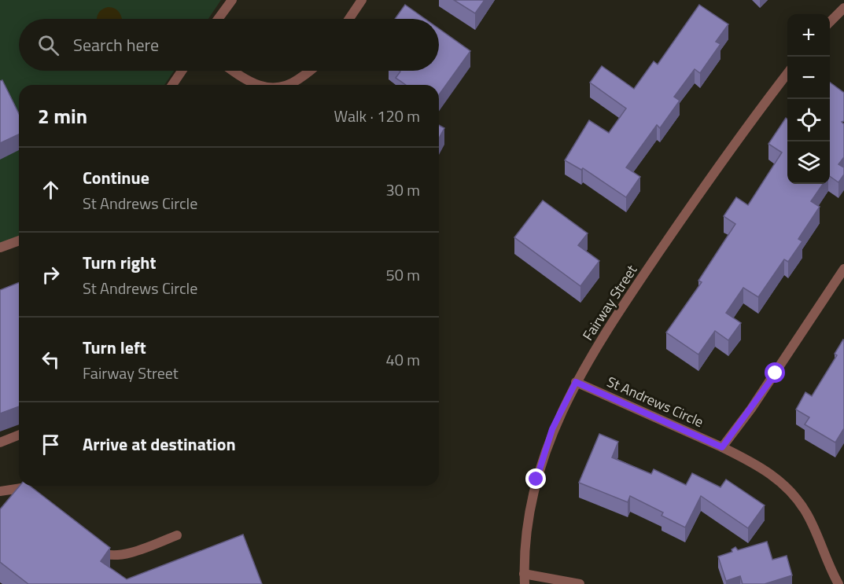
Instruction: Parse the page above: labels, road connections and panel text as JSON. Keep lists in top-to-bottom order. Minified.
{"streets":{"street":["Fairway Street","St Andrews Circle"]},"crossings":[["Fairway Street","St Andrews Circle"]],"page":{"map_buttons":["+","−"],"search":"Search here","heading":["2 min","Walk · 120 m"],"list":[["Continue","St Andrews Circle","30 m"],["Turn right","St Andrews Circle","50 m"],["Turn left","Fairway Street","40 m"],"Arrive at destination"]}}
